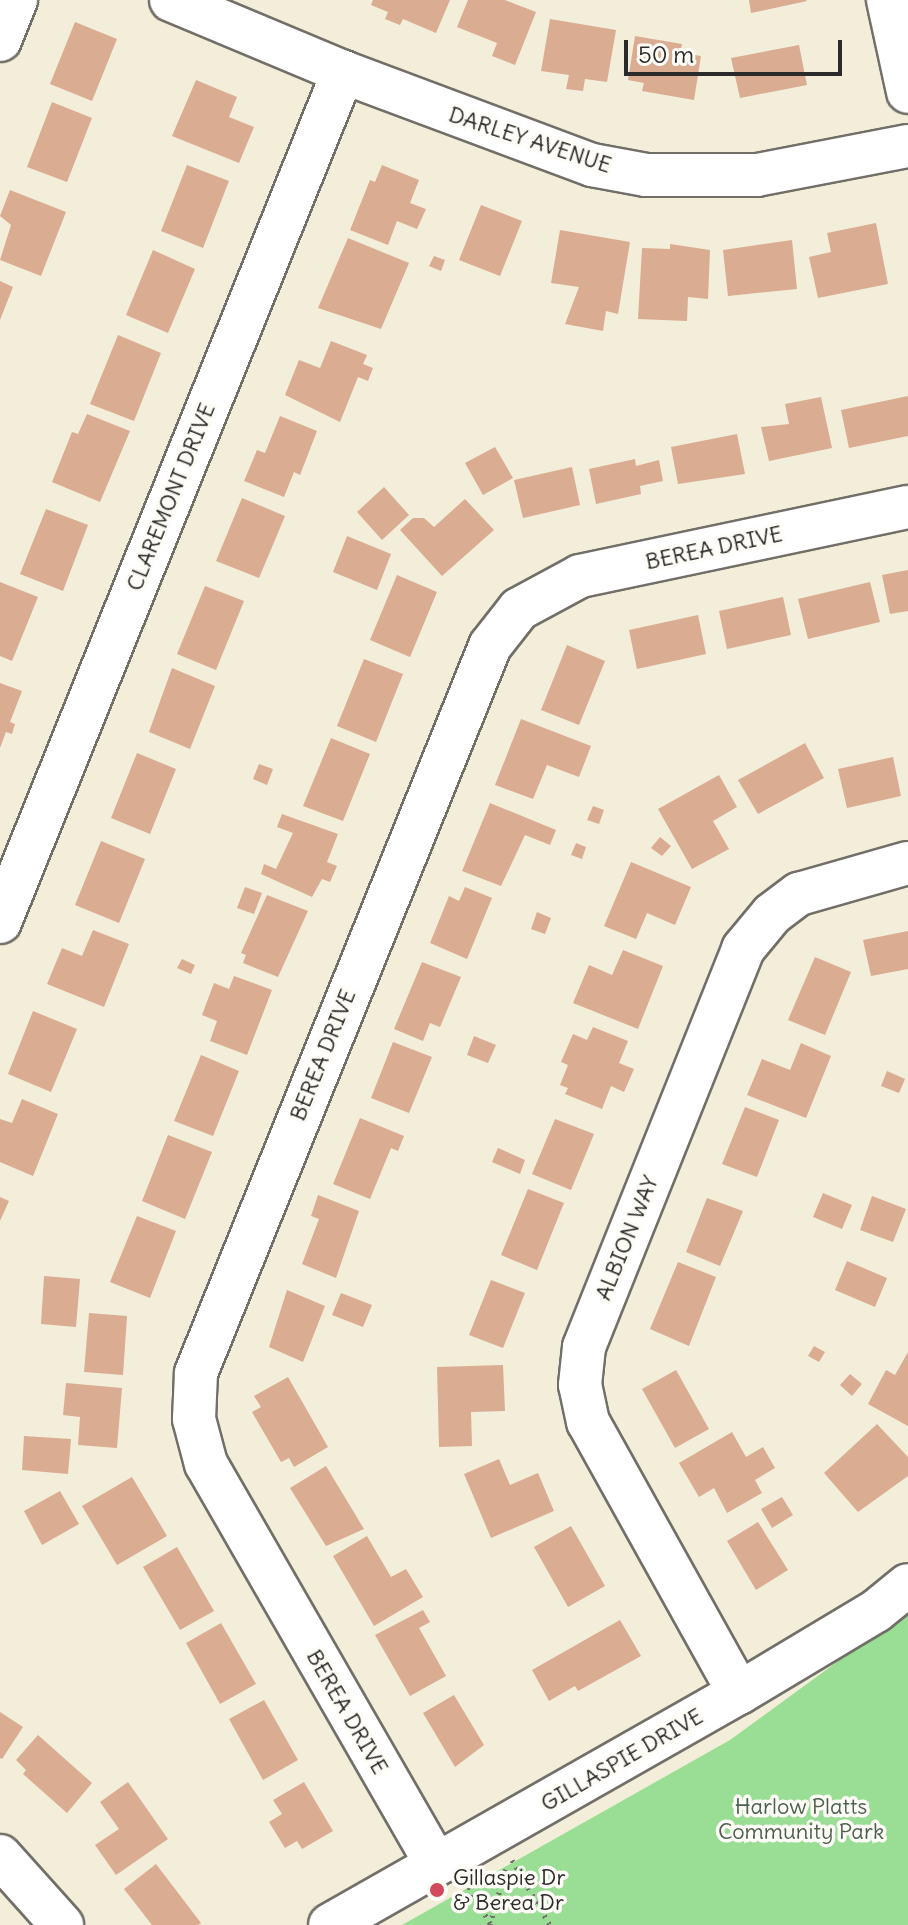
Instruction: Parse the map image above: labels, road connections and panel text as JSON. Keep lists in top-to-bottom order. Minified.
{"streets":{"street":["DARLEY AVENUE","CLAREMONT DRIVE","BEREA DRIVE","ALBION WAY","GILLASPIE DRIVE"]},"crossings":[["DARLEY AVENUE","CLAREMONT DRIVE"],["BEREA DRIVE","GILLASPIE DRIVE"],["ALBION WAY","GILLASPIE DRIVE"]],"parks":["Harlow Platts Community Park"],"places":["Gillaspie Dr & Berea Dr"],"scale_bar":"50 m"}
